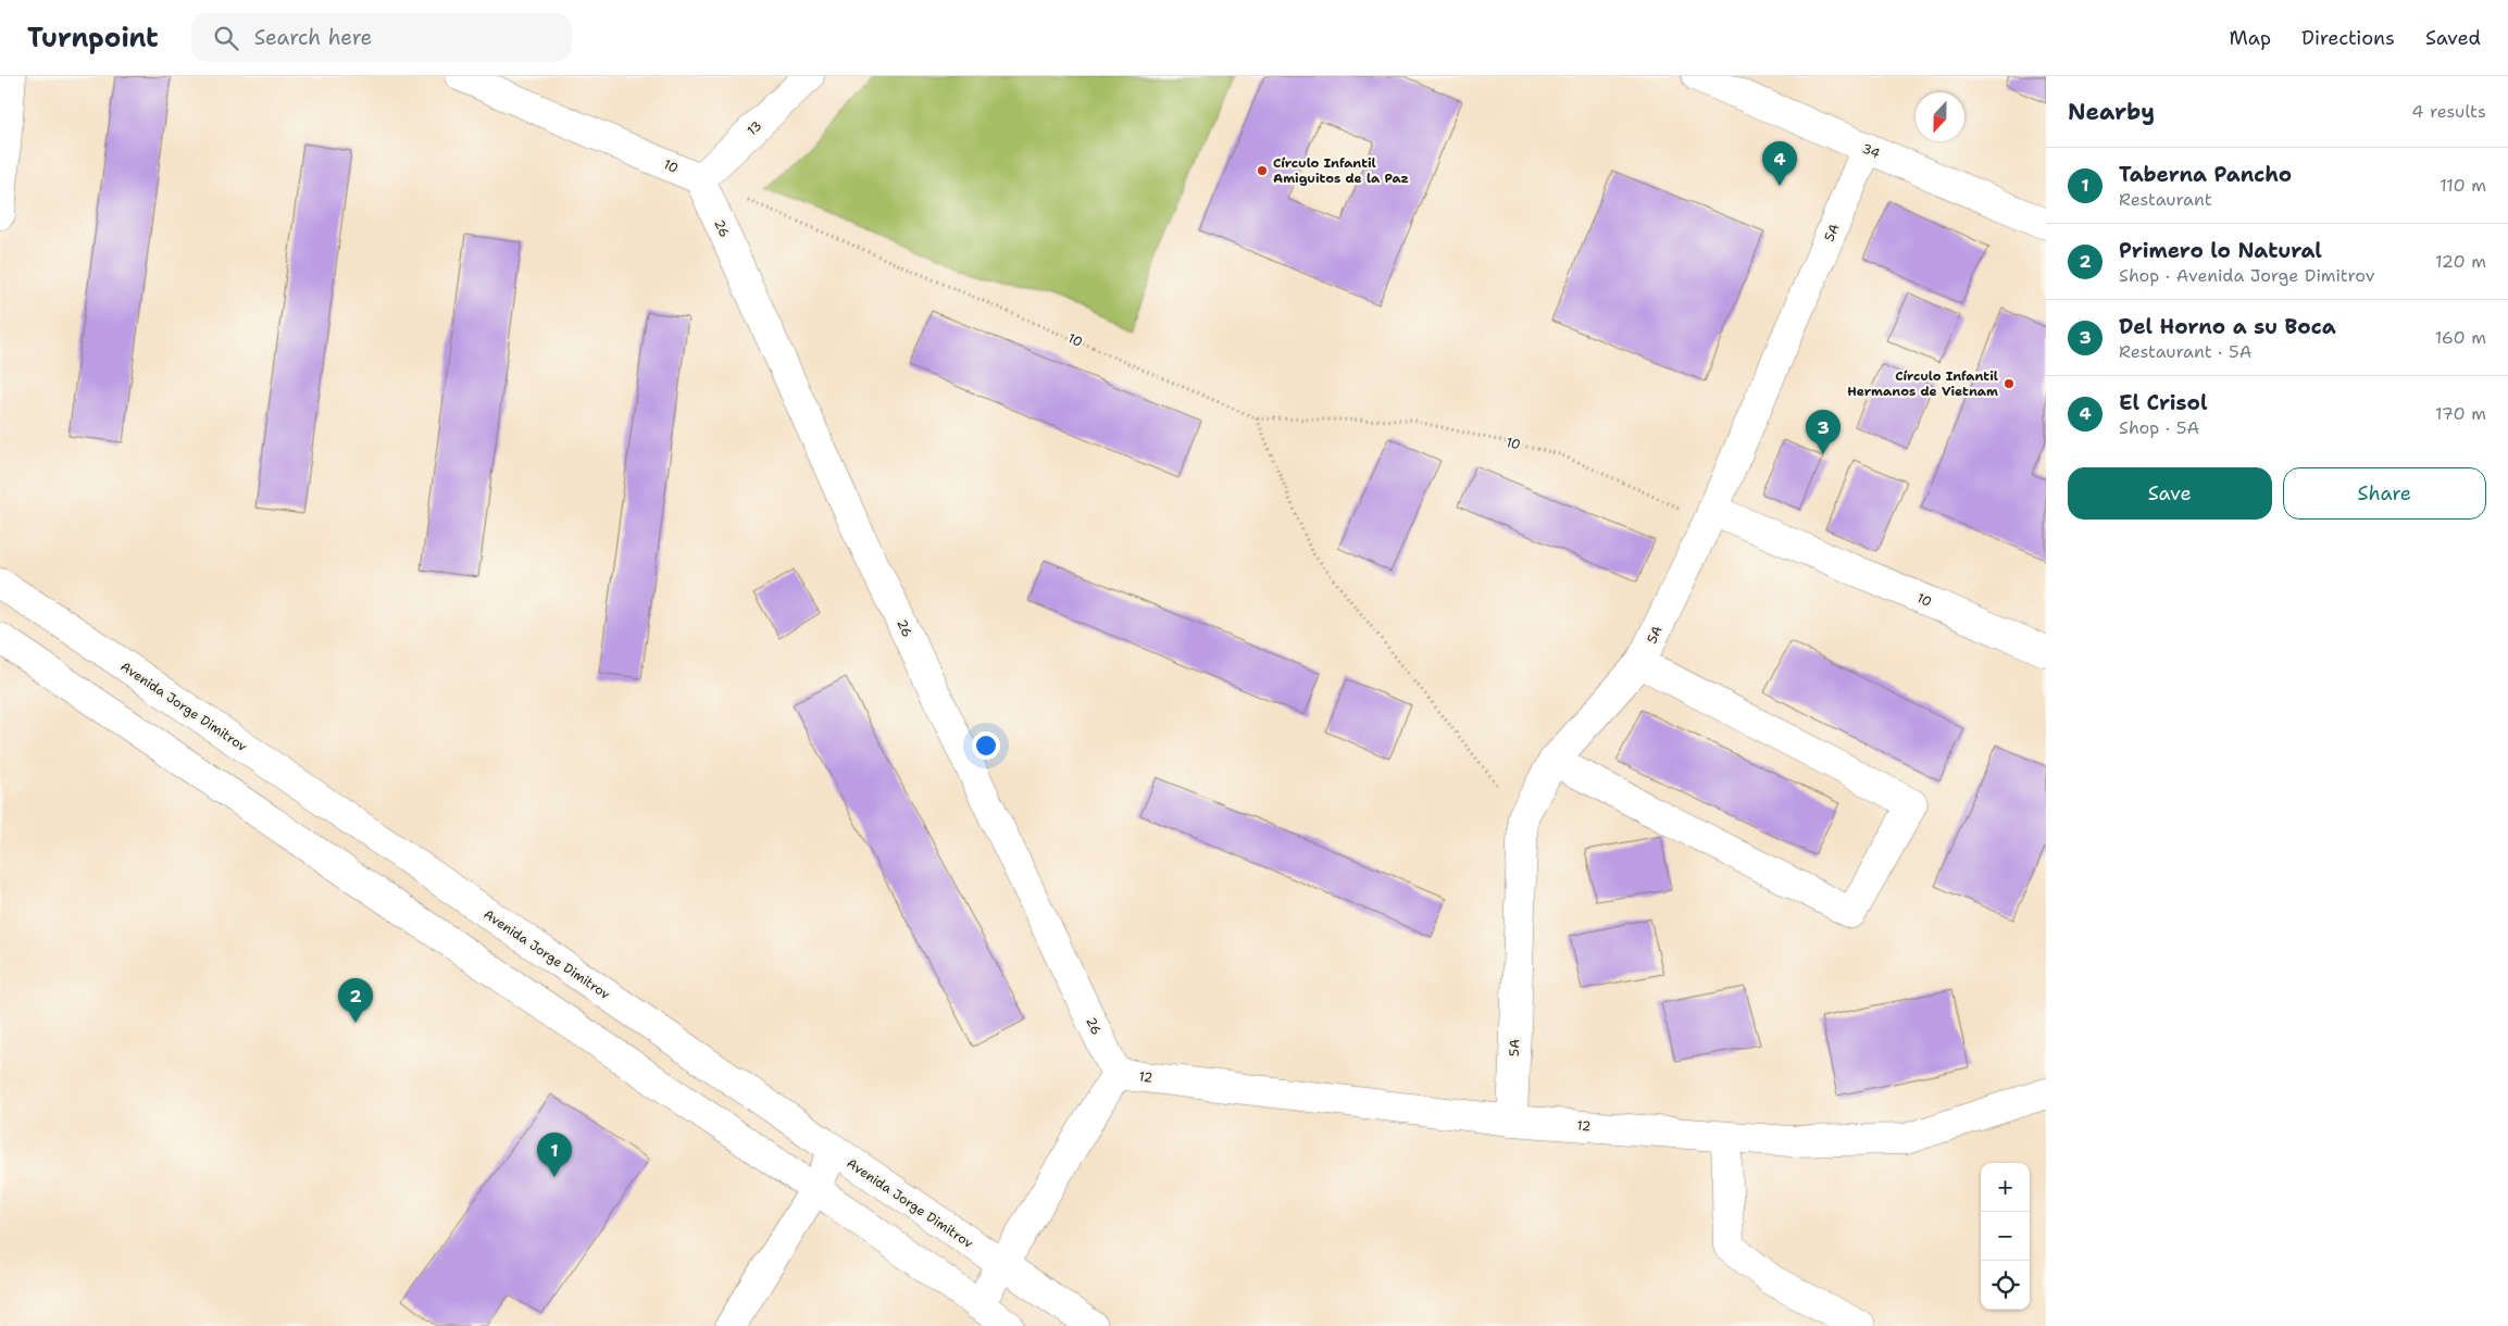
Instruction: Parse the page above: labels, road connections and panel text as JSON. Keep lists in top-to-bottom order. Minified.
{"streets":{"street":["13","34","10","26","5A","Avenida Jorge Dimitrov","12"]},"crossings":[["13","10"],["13","26"],["34","5A"],["10","26"],["10","5A"],["26","12"],["5A","12"]],"places":["Círculo Infantil Amiguitos de la Paz","Círculo Infantil Hermanos de Vietnam"],"north":"bottom","page":{"header":"Turnpoint","search":"Search here","nav":["Map","Directions","Saved"],"heading":["Nearby","4 results"],"pins":["4","3","2","1"],"list":[{"mark":"1","name":"Taberna Pancho","note":"Restaurant","value":"110 m"},{"mark":"2","name":"Primero lo Natural","note":"Shop · Avenida Jorge Dimitrov","value":"120 m"},{"mark":"3","name":"Del Horno a su Boca","note":"Restaurant · 5A","value":"160 m"},{"mark":"4","name":"El Crisol","note":"Shop · 5A","value":"170 m"}],"buttons":["Save","Share"],"map_buttons":["+","−"]}}
